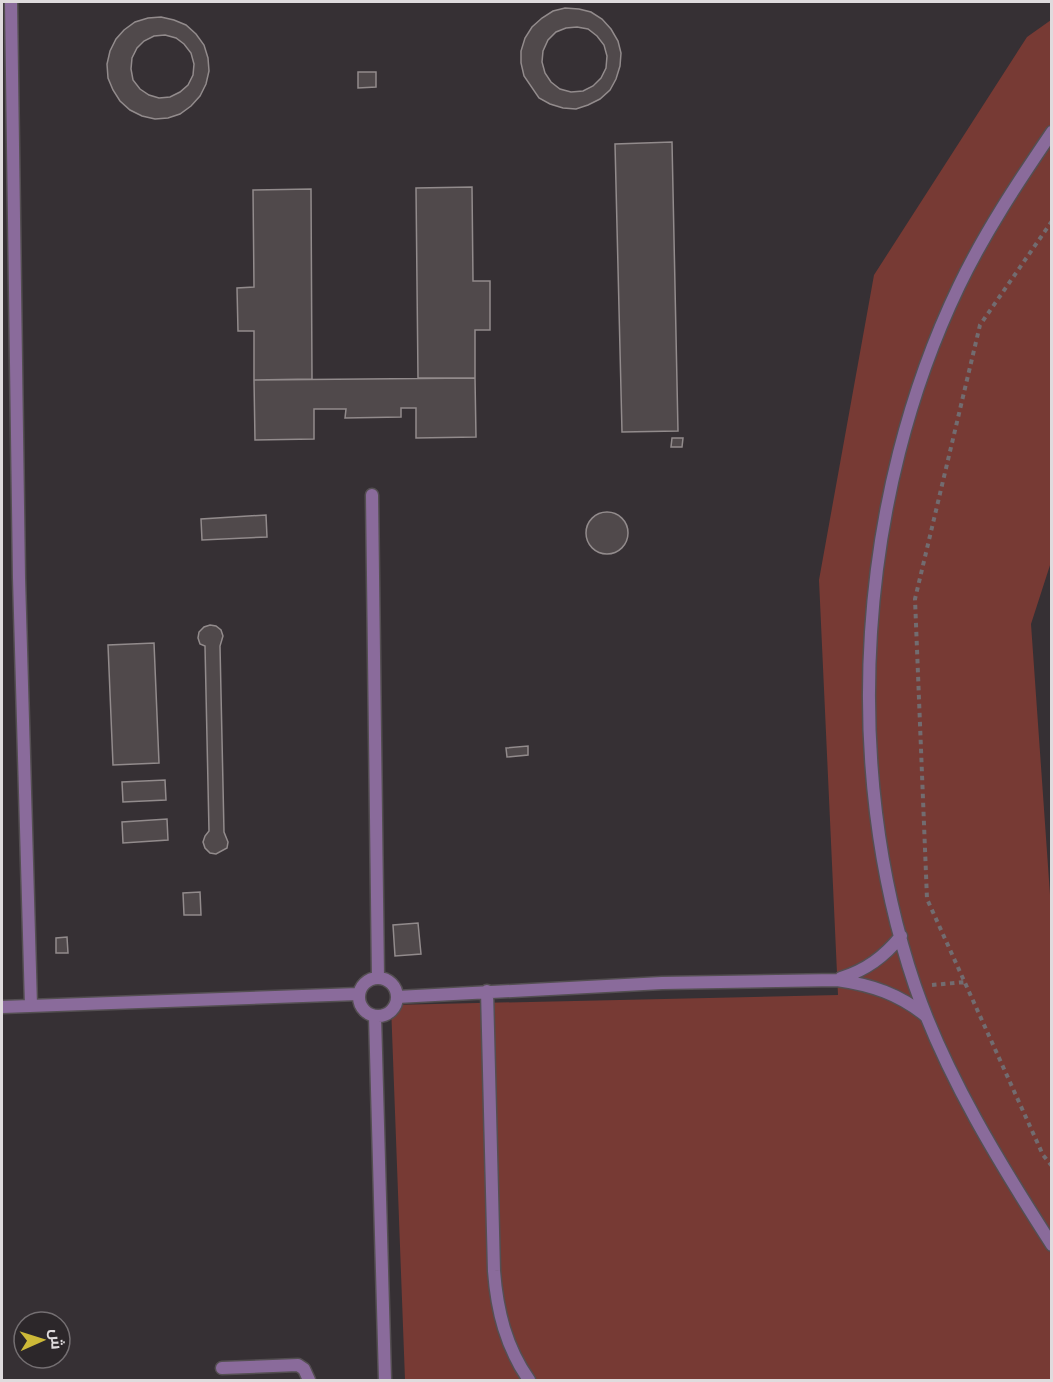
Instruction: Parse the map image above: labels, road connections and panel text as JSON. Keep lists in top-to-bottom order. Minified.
{"north":"right"}
